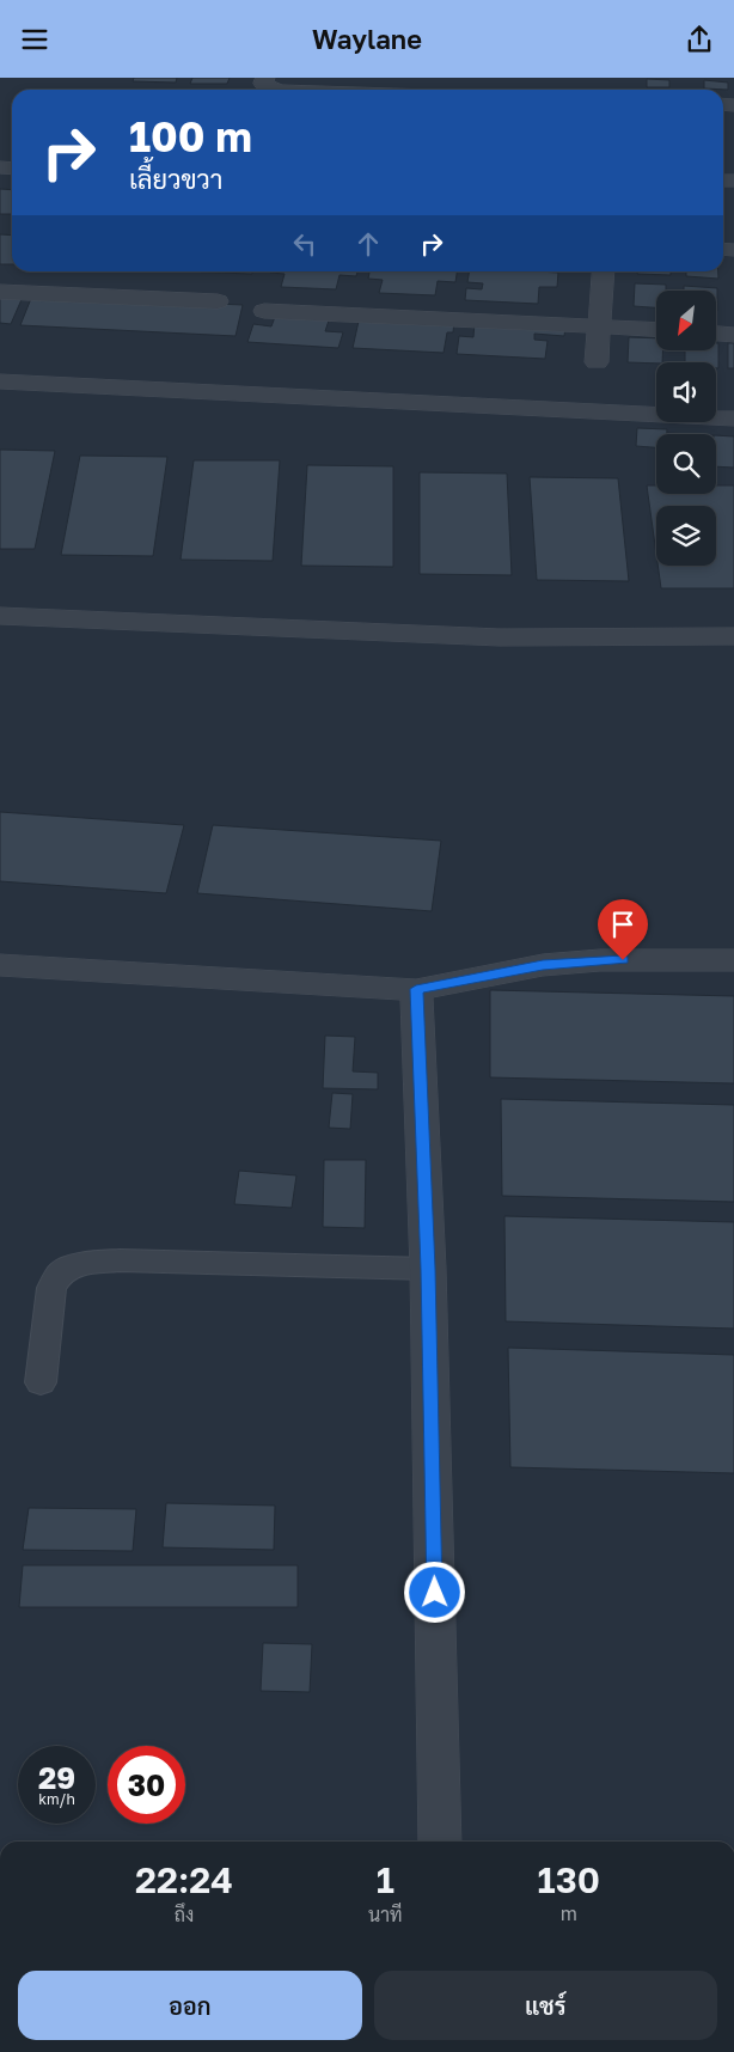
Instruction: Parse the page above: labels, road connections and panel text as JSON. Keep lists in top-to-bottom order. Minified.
{"north":"bottom left","page":{"header":"Waylane","turn":["100 m","เลี้ยวขวา"],"speed":"29 km/h","limit":"30","eta":["22:24","ถึง","1","นาที","130","m"],"buttons":["ออก","แชร์"]}}
